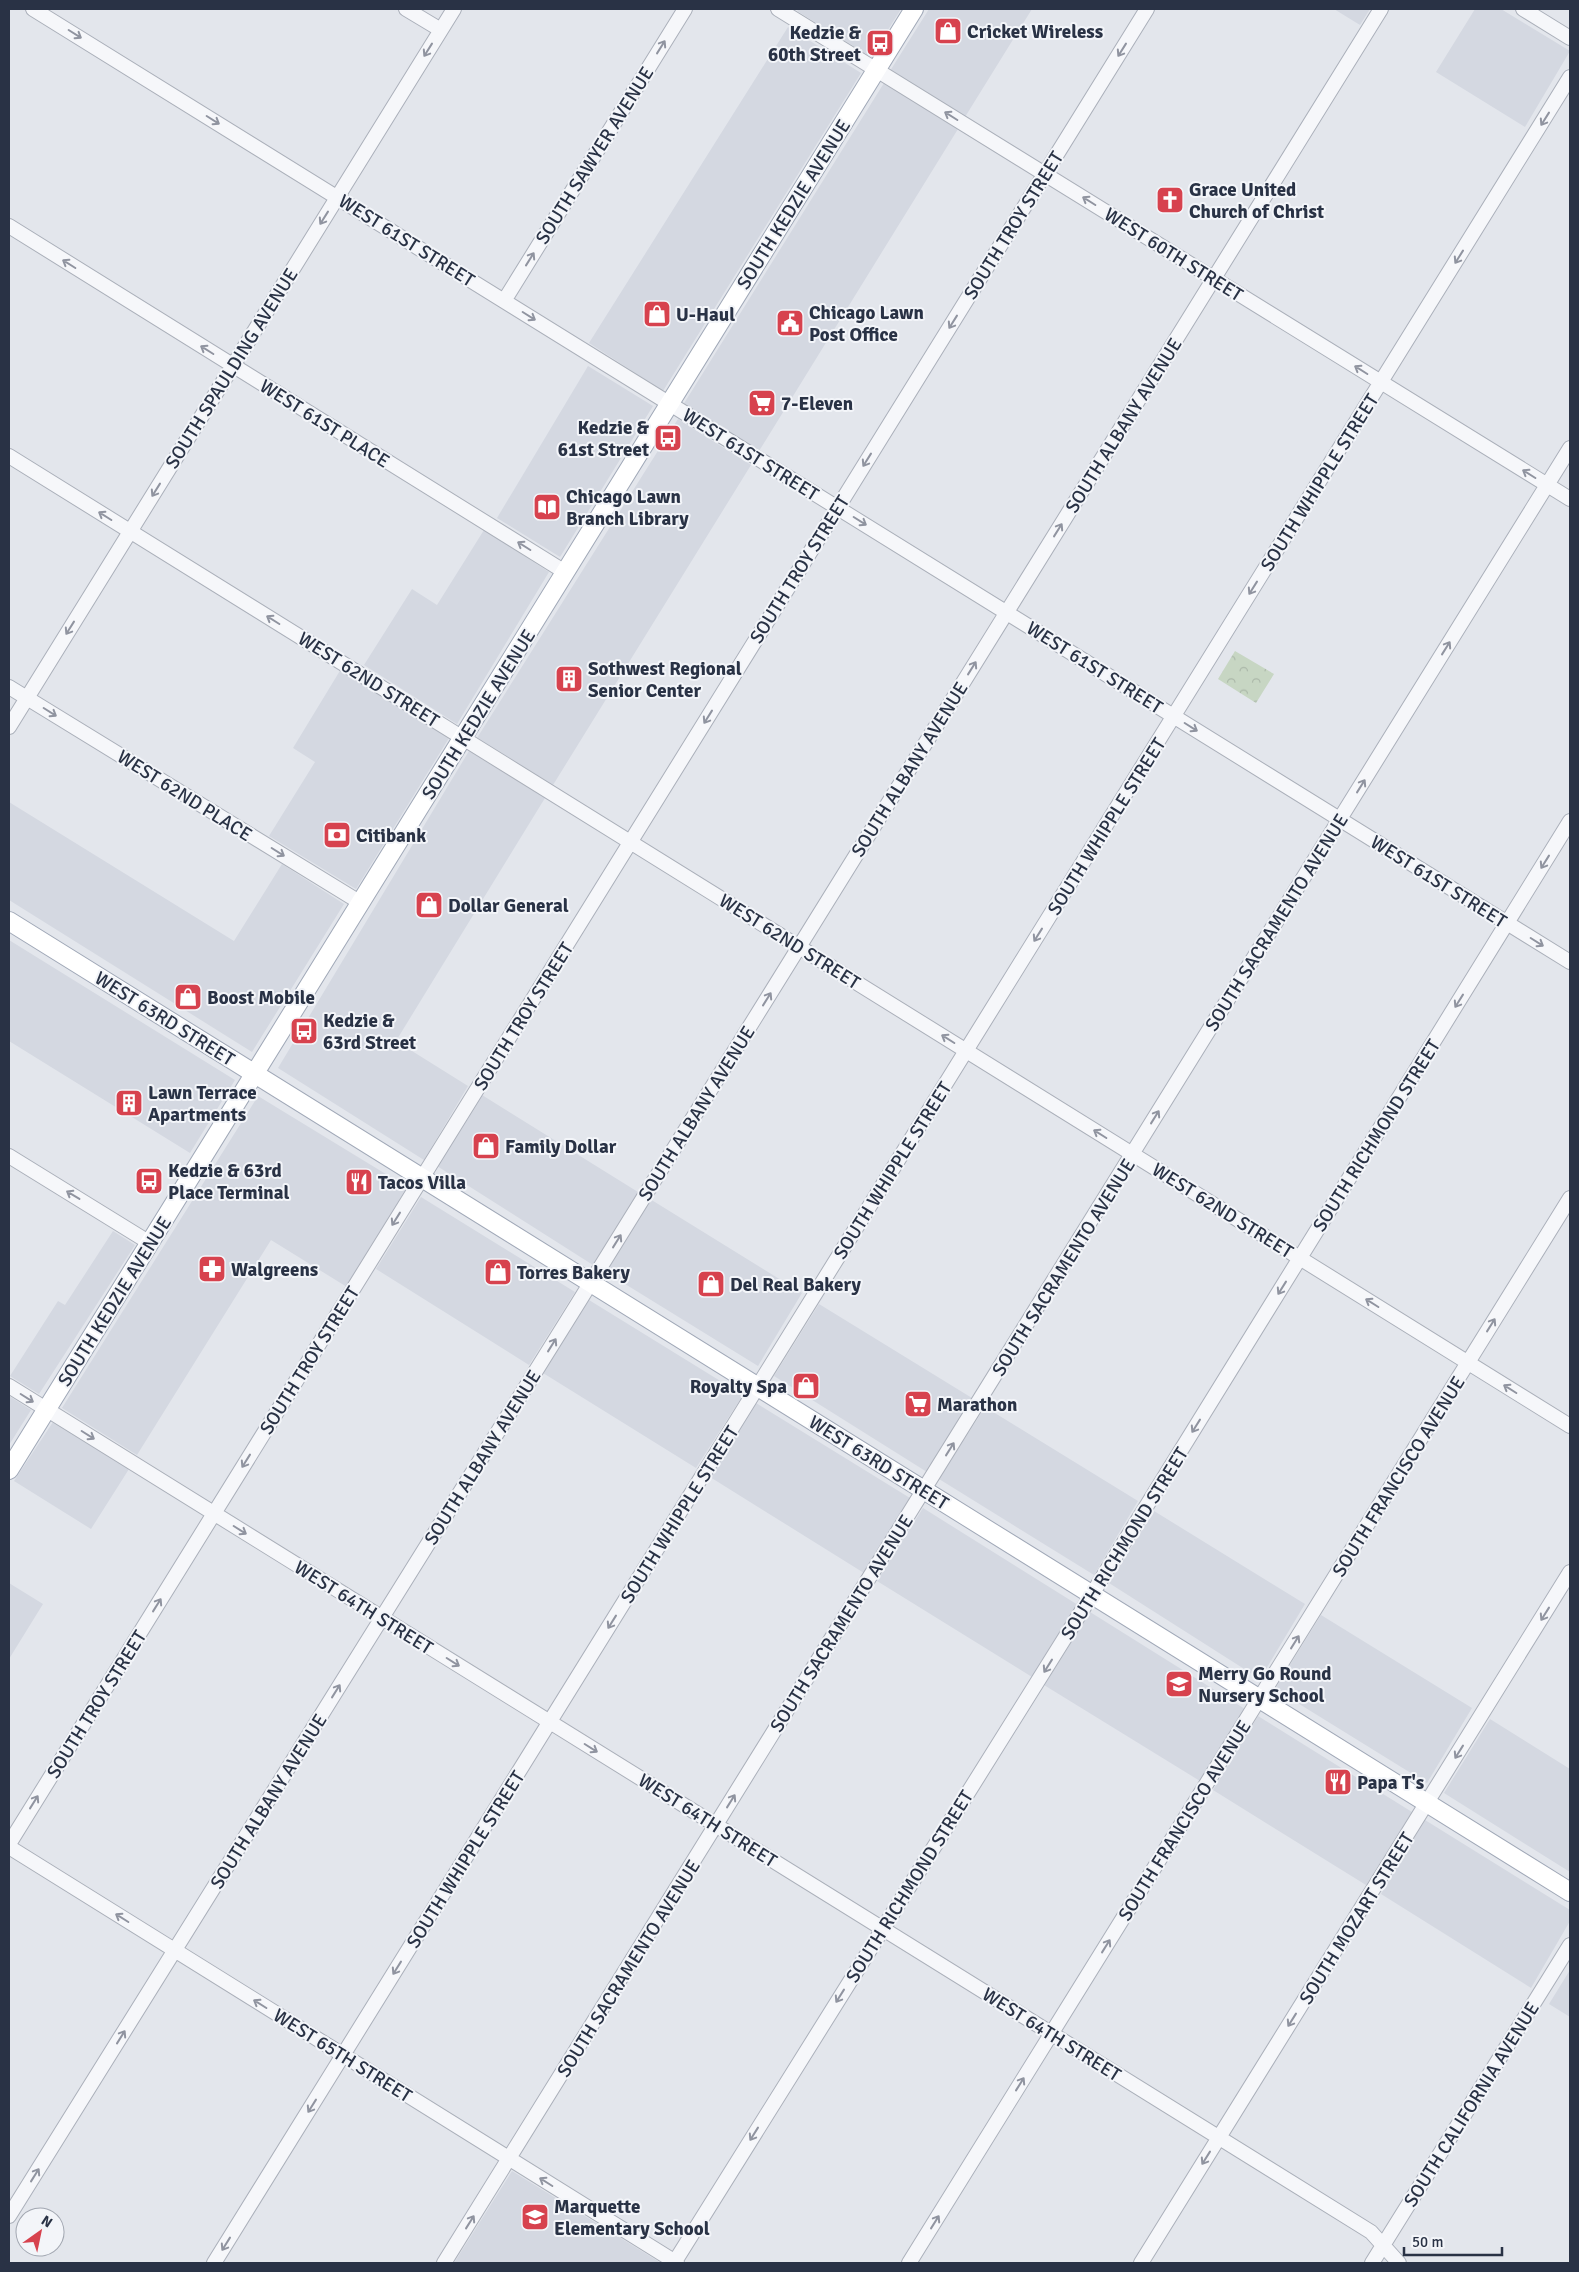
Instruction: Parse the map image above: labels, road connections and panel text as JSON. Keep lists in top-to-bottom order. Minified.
{"streets":{"main road":["SOUTH KEDZIE AVENUE","WEST 63RD STREET"],"street":["SOUTH SAWYER AVENUE","SOUTH TROY STREET","WEST 61ST STREET","WEST 60TH STREET","SOUTH SPAULDING AVENUE","WEST 61ST PLACE","SOUTH ALBANY AVENUE","SOUTH WHIPPLE STREET","WEST 62ND STREET","WEST 62ND PLACE","SOUTH SACRAMENTO AVENUE","SOUTH RICHMOND STREET","SOUTH FRANCISCO AVENUE","WEST 64TH STREET","SOUTH MOZART STREET","WEST 65TH STREET","SOUTH CALIFORNIA AVENUE"]},"crossings":[["SOUTH SAWYER AVENUE","WEST 61ST STREET"],["SOUTH KEDZIE AVENUE","WEST 61ST STREET"],["SOUTH KEDZIE AVENUE","WEST 60TH STREET"],["SOUTH KEDZIE AVENUE","WEST 61ST PLACE"],["SOUTH KEDZIE AVENUE","WEST 62ND STREET"],["SOUTH KEDZIE AVENUE","WEST 62ND PLACE"],["SOUTH KEDZIE AVENUE","WEST 63RD STREET"],["SOUTH KEDZIE AVENUE","WEST 64TH STREET"],["SOUTH TROY STREET","WEST 61ST STREET"],["SOUTH TROY STREET","WEST 60TH STREET"],["SOUTH TROY STREET","WEST 62ND STREET"],["SOUTH TROY STREET","WEST 63RD STREET"],["SOUTH TROY STREET","WEST 64TH STREET"],["SOUTH TROY STREET","WEST 65TH STREET"],["WEST 61ST STREET","SOUTH SPAULDING AVENUE"],["WEST 61ST STREET","SOUTH ALBANY AVENUE"],["WEST 61ST STREET","SOUTH WHIPPLE STREET"],["WEST 61ST STREET","SOUTH SACRAMENTO AVENUE"],["WEST 61ST STREET","SOUTH RICHMOND STREET"],["WEST 60TH STREET","SOUTH ALBANY AVENUE"],["WEST 60TH STREET","SOUTH WHIPPLE STREET"],["WEST 60TH STREET","SOUTH SACRAMENTO AVENUE"],["SOUTH SPAULDING AVENUE","WEST 61ST PLACE"],["SOUTH SPAULDING AVENUE","WEST 62ND STREET"],["SOUTH SPAULDING AVENUE","WEST 62ND PLACE"],["SOUTH ALBANY AVENUE","WEST 62ND STREET"],["SOUTH ALBANY AVENUE","WEST 63RD STREET"],["SOUTH ALBANY AVENUE","WEST 64TH STREET"],["SOUTH ALBANY AVENUE","WEST 65TH STREET"],["SOUTH WHIPPLE STREET","WEST 62ND STREET"],["SOUTH WHIPPLE STREET","WEST 63RD STREET"],["SOUTH WHIPPLE STREET","WEST 64TH STREET"],["SOUTH WHIPPLE STREET","WEST 65TH STREET"],["WEST 62ND STREET","SOUTH SACRAMENTO AVENUE"],["WEST 62ND STREET","SOUTH RICHMOND STREET"],["WEST 62ND STREET","SOUTH FRANCISCO AVENUE"],["SOUTH SACRAMENTO AVENUE","WEST 63RD STREET"],["SOUTH SACRAMENTO AVENUE","WEST 64TH STREET"],["SOUTH SACRAMENTO AVENUE","WEST 65TH STREET"],["WEST 63RD STREET","SOUTH RICHMOND STREET"],["WEST 63RD STREET","SOUTH FRANCISCO AVENUE"],["WEST 63RD STREET","SOUTH MOZART STREET"],["SOUTH RICHMOND STREET","WEST 64TH STREET"],["SOUTH RICHMOND STREET","WEST 65TH STREET"],["SOUTH FRANCISCO AVENUE","WEST 64TH STREET"],["WEST 64TH STREET","SOUTH MOZART STREET"],["WEST 64TH STREET","SOUTH CALIFORNIA AVENUE"]],"one_way":["SOUTH SAWYER AVENUE","WEST 61ST STREET","WEST 60TH STREET","SOUTH SPAULDING AVENUE","WEST 61ST PLACE","SOUTH ALBANY AVENUE","SOUTH WHIPPLE STREET","WEST 62ND STREET","WEST 62ND PLACE","SOUTH SACRAMENTO AVENUE","SOUTH RICHMOND STREET","SOUTH FRANCISCO AVENUE","WEST 64TH STREET","SOUTH MOZART STREET","WEST 65TH STREET"],"places":{"shop":["Cricket Wireless","U-Haul","Dollar General","Boost Mobile","Family Dollar","Torres Bakery","Del Real Bakery","Royalty Spa"],"bus stop":["Kedzie & 60th Street","Kedzie & 61st Street","Kedzie & 63rd Street","Kedzie & 63rd Place Terminal"],"church":["Grace United Church of Christ"],"public building":["Chicago Lawn Post Office"],"supermarket":["7-Eleven","Marathon"],"library":["Chicago Lawn Branch Library"],"building":["Sothwest Regional Senior Center","Lawn Terrace Apartments"],"bank":["Citibank"],"restaurant":["Tacos Villa","Papa T's"],"pharmacy":["Walgreens"],"school or university":["Merry Go Round Nursery School","Marquette Elementary School"]},"scale_bar":"50 m","north":"top right"}
